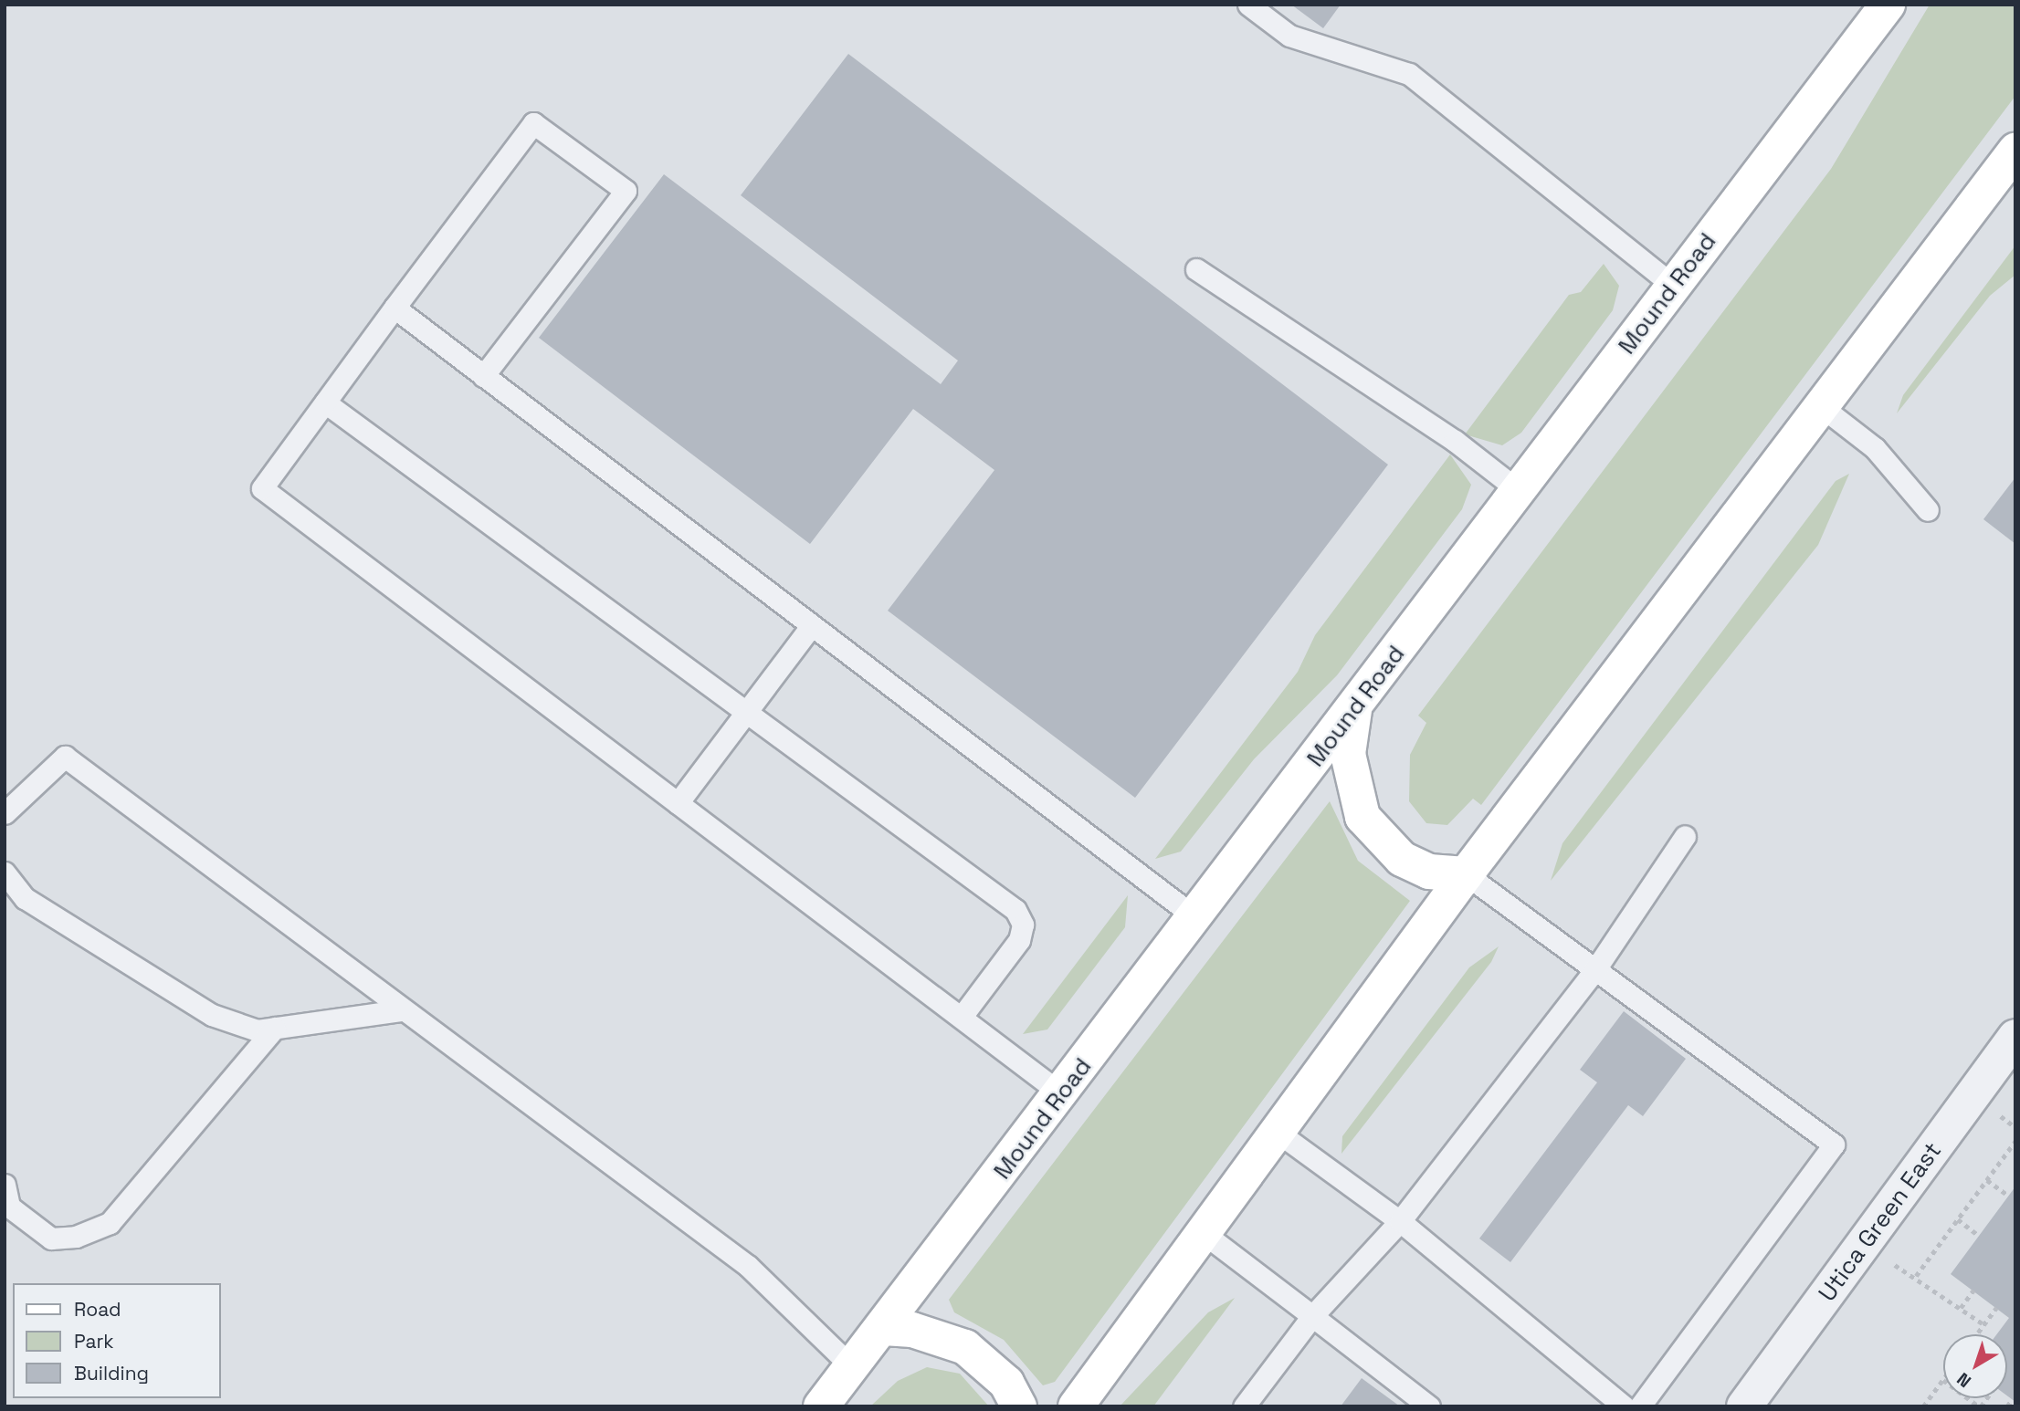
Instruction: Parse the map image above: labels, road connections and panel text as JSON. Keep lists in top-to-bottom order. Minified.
{"streets":{"main road":["Mound Road"],"street":["Utica Green East"]},"legend":["Road","Park","Building"],"north":"bottom left"}
